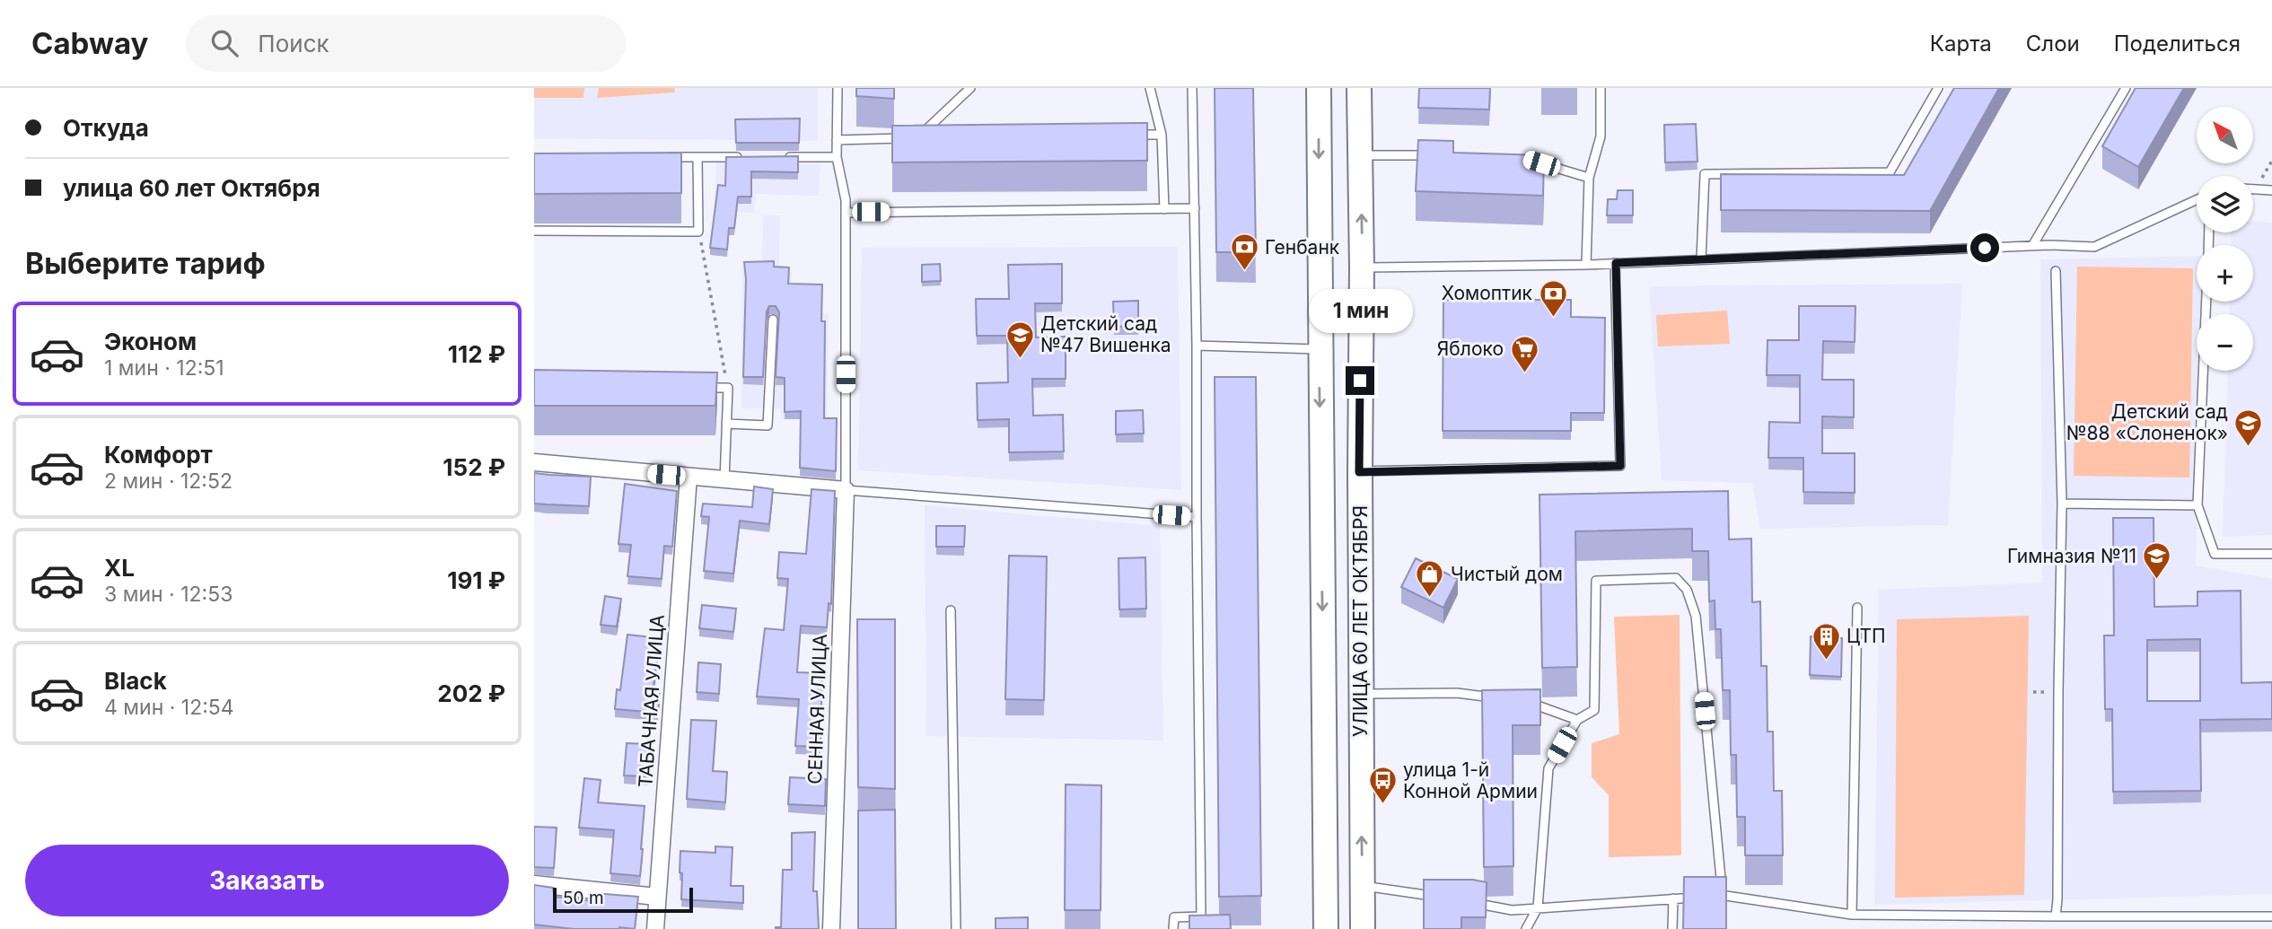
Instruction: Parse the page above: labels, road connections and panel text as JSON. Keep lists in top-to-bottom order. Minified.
{"streets":{"main road":["УЛИЦА 60 ЛЕТ ОКТЯБРЯ"],"street":["ТАБАЧНАЯ УЛИЦА","СЕННАЯ УЛИЦА"]},"places":{"bank":["Генбанк","Хомоптик"],"school or university":["Детский сад №47 Вишенка","Детский сад №88 «Слоненок»","Гимназия №11"],"supermarket":["Яблоко"],"shop":["Чистый дом"],"building":["ЦТП"],"bus stop":["улица 1-й Конной Армии"]},"scale_bar":"50 m","north":"top left","page":{"header":"Cabway","search":"Поиск","nav":["Карта","Слои","Поделиться"],"banner":["Откуда","улица 60 лет Октября"],"map_buttons":["+","−"],"heading":"Выберите тариф","bubble":"1 мин","list":[{"name":"Эконом","note":"1 мин · 12:51","value":"112 ₽"},{"name":"Комфорт","note":"2 мин · 12:52","value":"152 ₽"},{"name":"XL","note":"3 мин · 12:53","value":"191 ₽"},{"name":"Black","note":"4 мин · 12:54","value":"202 ₽"}],"buttons":"Заказать","scale":"50 m"}}
